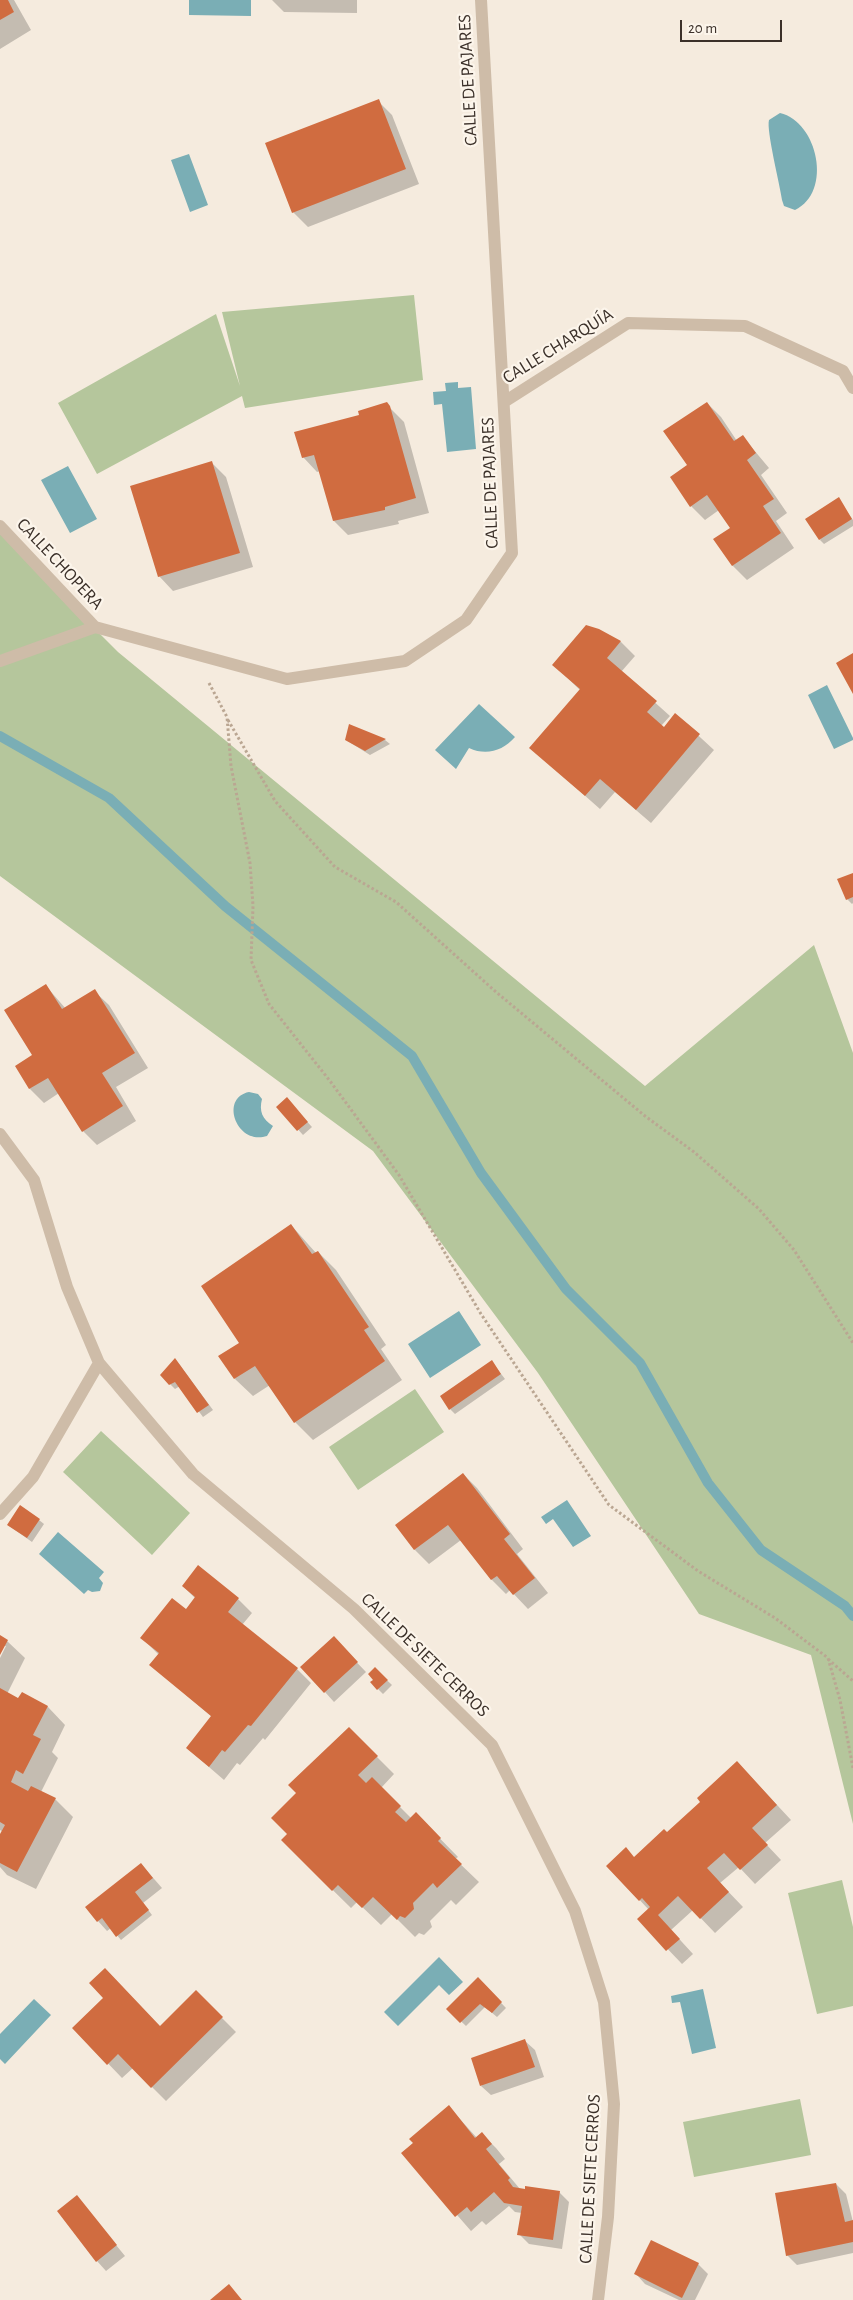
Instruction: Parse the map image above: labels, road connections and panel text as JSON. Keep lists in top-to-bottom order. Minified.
{"streets":{"street":["CALLE DE PAJARES","CALLE CHARQUÍA","CALLE CHOPERA","CALLE DE SIETE CERROS"]},"crossings":[["CALLE DE PAJARES","CALLE CHARQUÍA"],["CALLE DE PAJARES","CALLE CHOPERA"]],"scale_bar":"20 m"}
